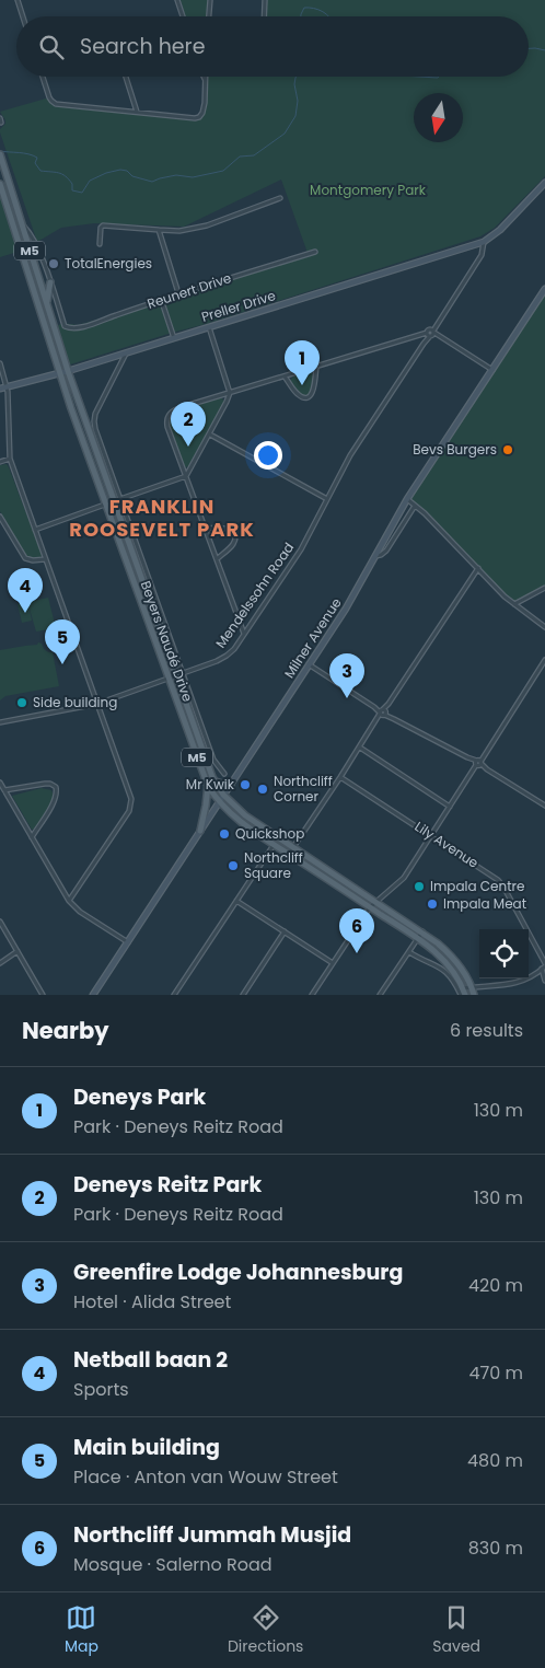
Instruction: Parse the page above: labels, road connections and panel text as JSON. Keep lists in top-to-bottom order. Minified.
{"streets":{"main road":["M5","Preller Drive","Mendelssohn Road","Milner Avenue","Beyers Naudé Drive"],"street":["Reunert Drive","Lily Avenue"]},"crossings":[["Reunert Drive","Beyers Naudé Drive"],["Preller Drive","Mendelssohn Road"],["Preller Drive","Beyers Naudé Drive"],["Mendelssohn Road","Beyers Naudé Drive"],["Milner Avenue","Beyers Naudé Drive"]],"districts":["FRANKLIN ROOSEVELT PARK"],"parks":["Montgomery Park"],"places":["TotalEnergies","Bevs Burgers","Side building","Mr Kwik","Northcliff Corner","Quickshop","Northcliff Square","Impala Centre","Impala Meat"],"north":"bottom","page":{"search":"Search here","pins":["1","2","4","5","3","6"],"heading":["Nearby","6 results"],"list":[{"mark":"1","name":"Deneys Park","note":"Park · Deneys Reitz Road","value":"130 m"},{"mark":"2","name":"Deneys Reitz Park","note":"Park · Deneys Reitz Road","value":"130 m"},{"mark":"3","name":"Greenfire Lodge Johannesburg","note":"Hotel · Alida Street","value":"420 m"},{"mark":"4","name":"Netball baan 2","note":"Sports","value":"470 m"},{"mark":"5","name":"Main building","note":"Place · Anton van Wouw Street","value":"480 m"},{"mark":"6","name":"Northcliff Jummah Musjid","note":"Mosque · Salerno Road","value":"830 m"}],"nav":["Map","Directions","Saved"]}}
